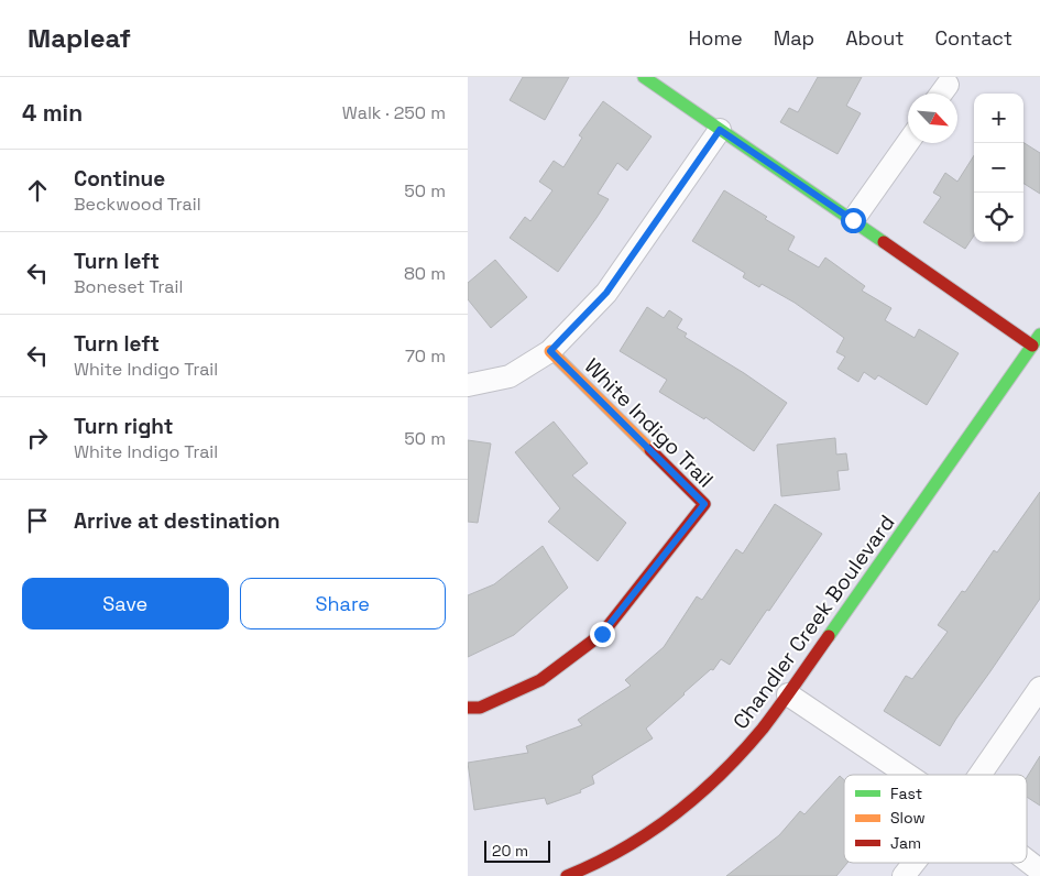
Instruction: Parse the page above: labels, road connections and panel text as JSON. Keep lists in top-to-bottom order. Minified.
{"streets":{"street":["White Indigo Trail","Chandler Creek Boulevard"]},"legend":["Fast","Slow","Jam"],"scale_bar":"20 m","north":"bottom right","page":{"header":"Mapleaf","nav":["Home","Map","About","Contact"],"heading":["4 min","Walk · 250 m"],"map_buttons":["+","−"],"list":[["Continue","Beckwood Trail","50 m"],["Turn left","Boneset Trail","80 m"],["Turn left","White Indigo Trail","70 m"],["Turn right","White Indigo Trail","50 m"],"Arrive at destination"],"buttons":["Save","Share"],"scale":"20 m"}}
